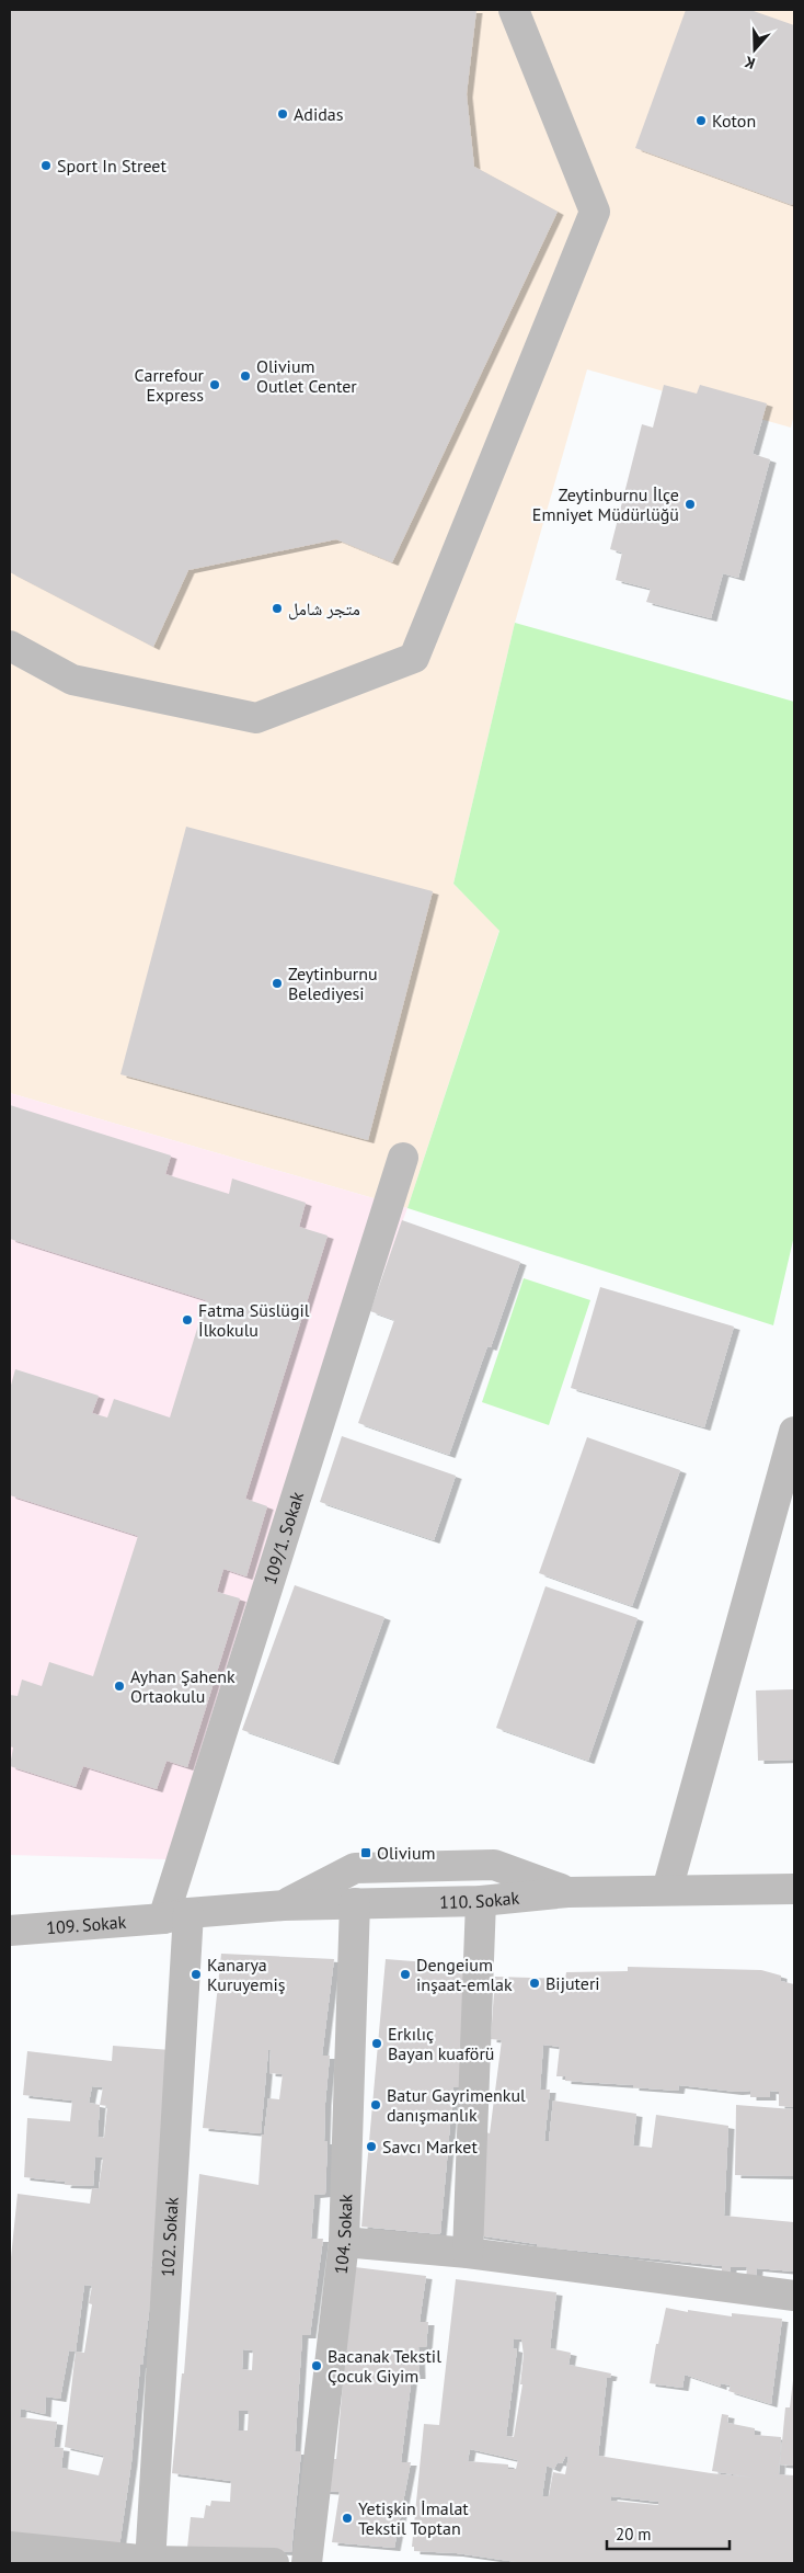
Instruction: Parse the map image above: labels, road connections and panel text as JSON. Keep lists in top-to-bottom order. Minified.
{"streets":{"street":["109/1. Sokak","110. Sokak","109. Sokak","104. Sokak","102. Sokak"]},"crossings":[["109/1. Sokak","110. Sokak"],["109/1. Sokak","109. Sokak"],["109/1. Sokak","102. Sokak"],["110. Sokak","109. Sokak"],["110. Sokak","104. Sokak"],["110. Sokak","102. Sokak"],["109. Sokak","102. Sokak"]],"places":{"other":["Adidas","Koton","Sport In Street","Olivium Outlet Center","Carrefour Express","Zeytinburnu İlçe Emniyet Müdürlüğü","متجر شامل","Zeytinburnu Belediyesi","Fatma Süslügil İlkokulu","Ayhan Şahenk Ortaokulu","Kanarya Kuruyemiş","Dengeium inşaat-emlak","Bijuteri","Erkılıç Bayan kuaförü","Batur Gayrimenkul danışmanlık","Savcı Market","Bacanak Tekstil Çocuk Giyim","Yetişkin İmalat Tekstil Toptan"],"transit":["Olivium"]},"scale_bar":"20 m","north":"bottom"}
